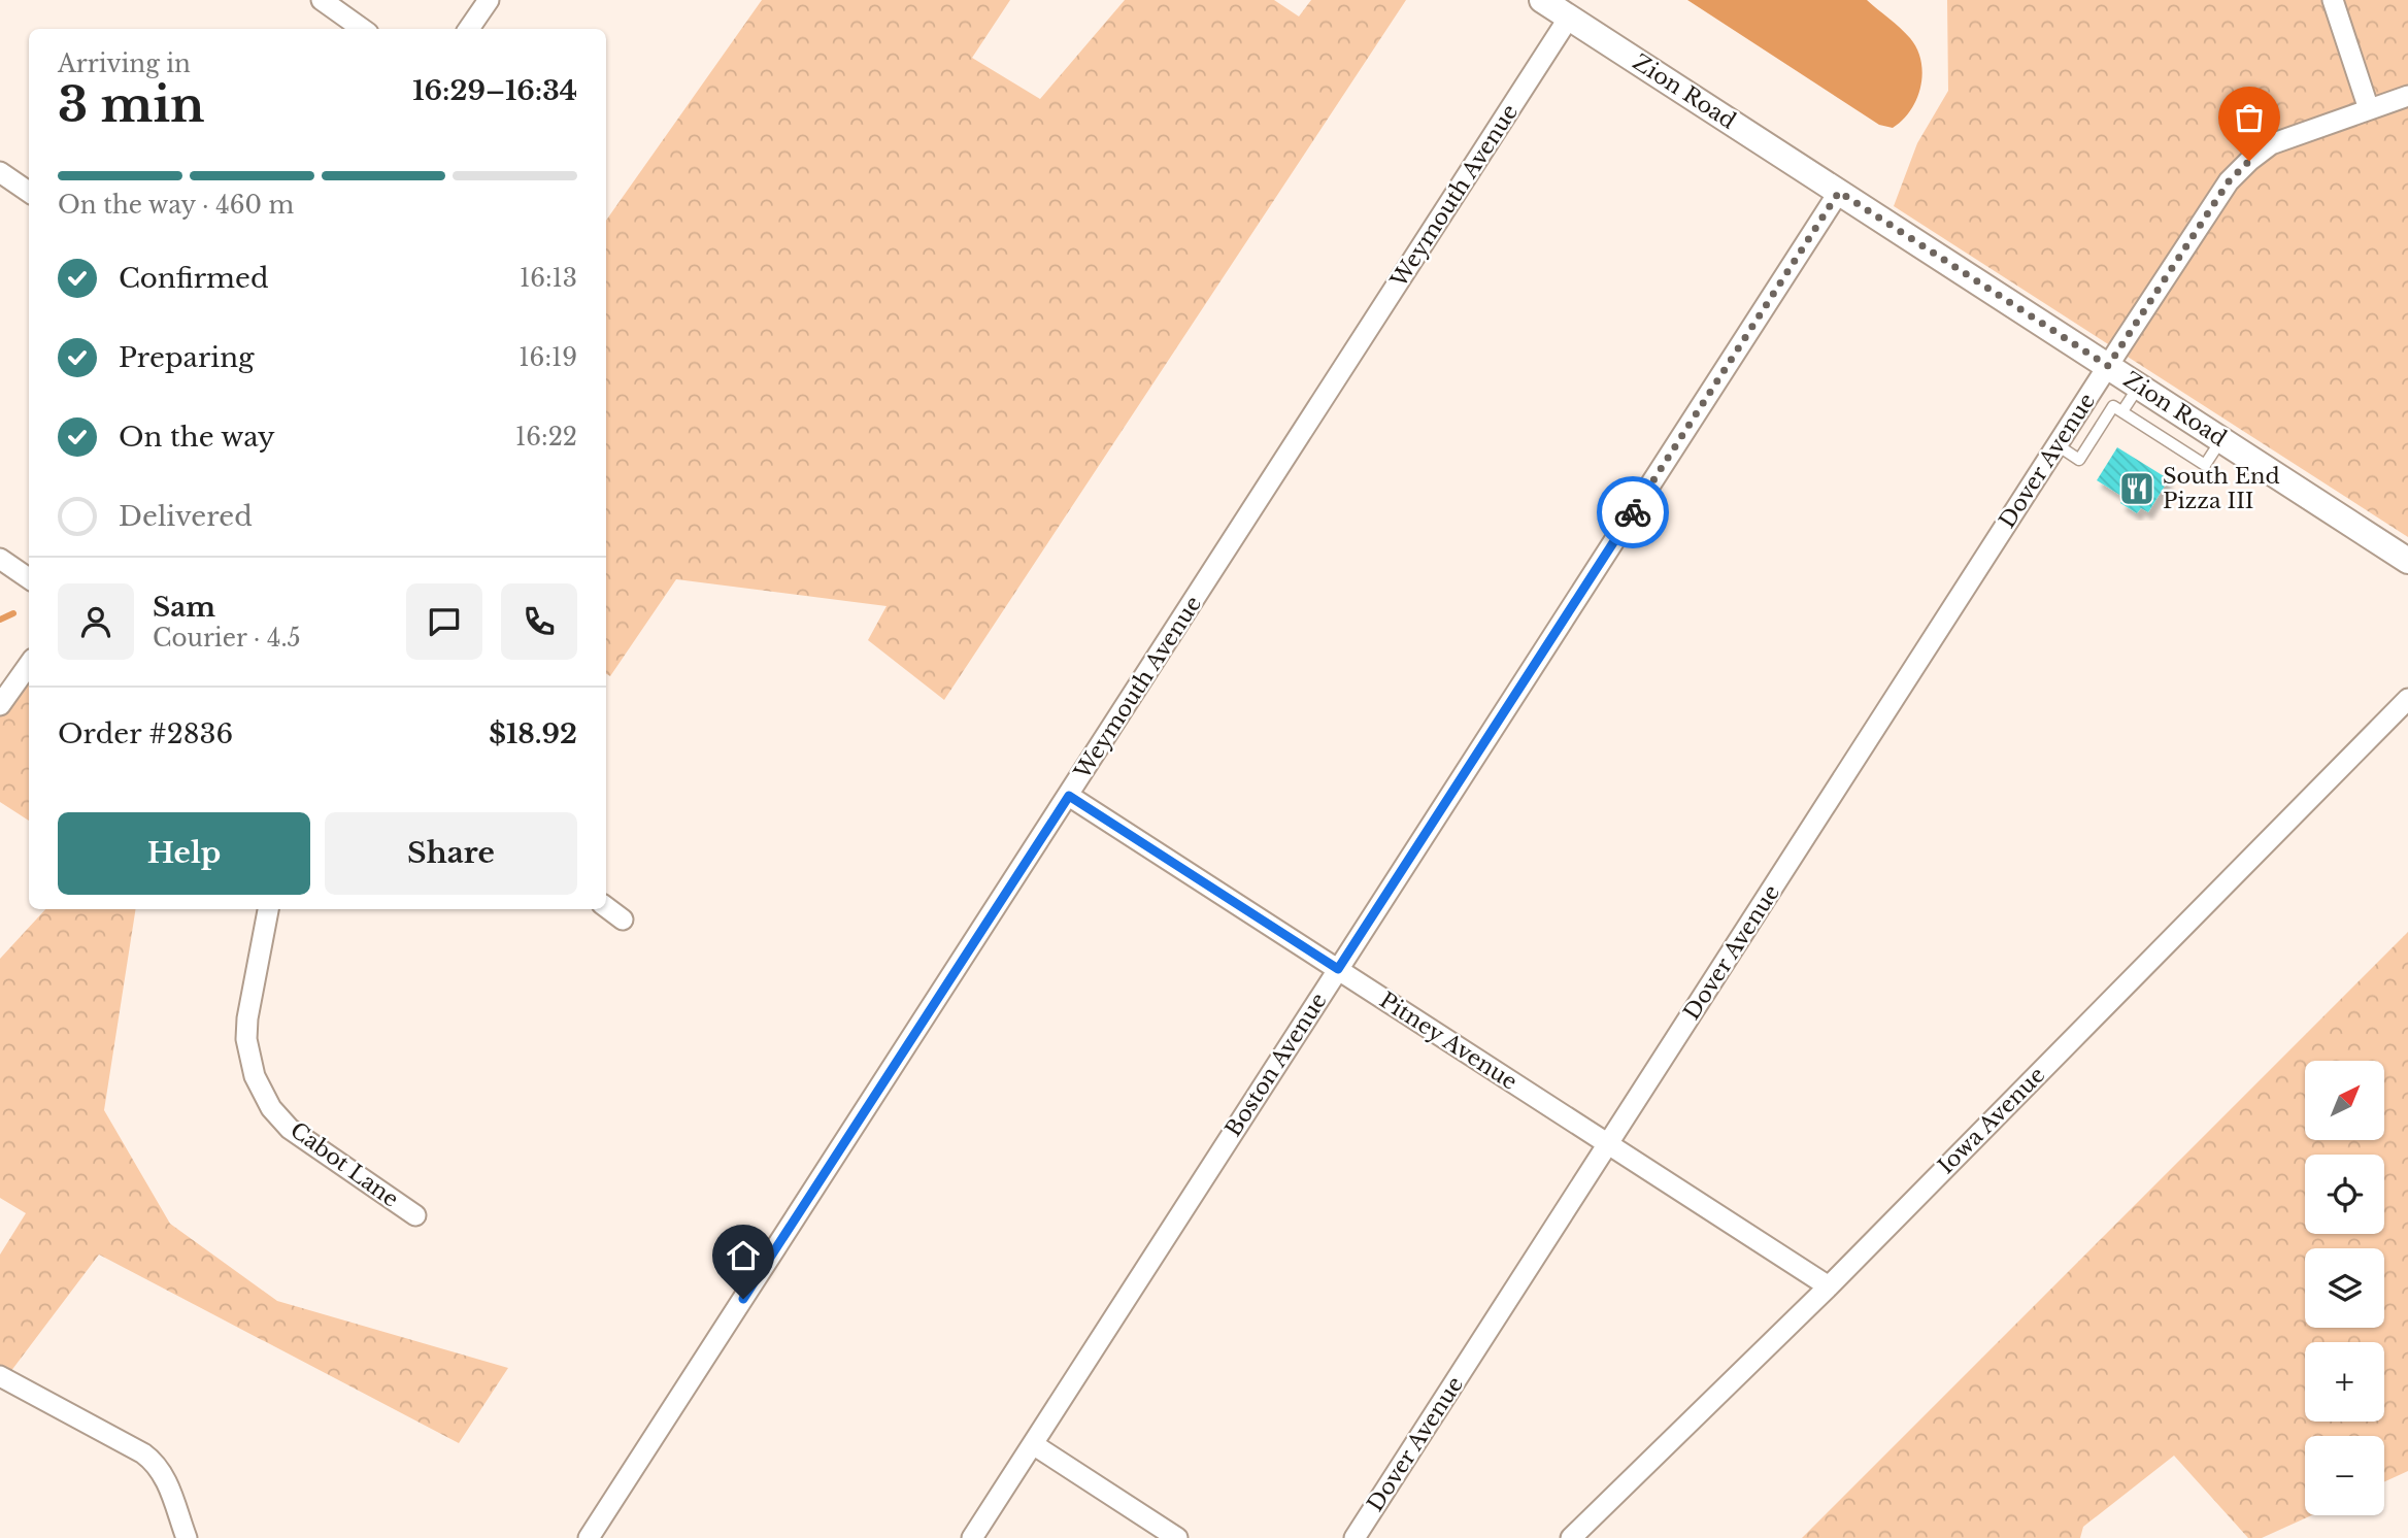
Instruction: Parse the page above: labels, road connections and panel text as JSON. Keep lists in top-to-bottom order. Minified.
{"streets":{"street":["Zion Road","Weymouth Avenue","Dover Avenue","Pitney Avenue","Boston Avenue","Iowa Avenue","Cabot Lane"]},"crossings":[["Zion Road","Weymouth Avenue"],["Zion Road","Dover Avenue"],["Zion Road","Boston Avenue"],["Weymouth Avenue","Pitney Avenue"],["Dover Avenue","Pitney Avenue"],["Pitney Avenue","Boston Avenue"],["Pitney Avenue","Iowa Avenue"]],"places":{"restaurant":["South End Pizza III"]},"north":"top right","page":{"heading":["3 min","Arriving in","16:29–16:34"],"panel":["Sam","Courier · 4.5","Order #2836","$18.92"],"bar":"On the way · 460 m","list":[["Confirmed","16:13"],["Preparing","16:19"],["On the way","16:22"],"Delivered"],"buttons":["Help","Share"],"map_buttons":["+","−"]}}
